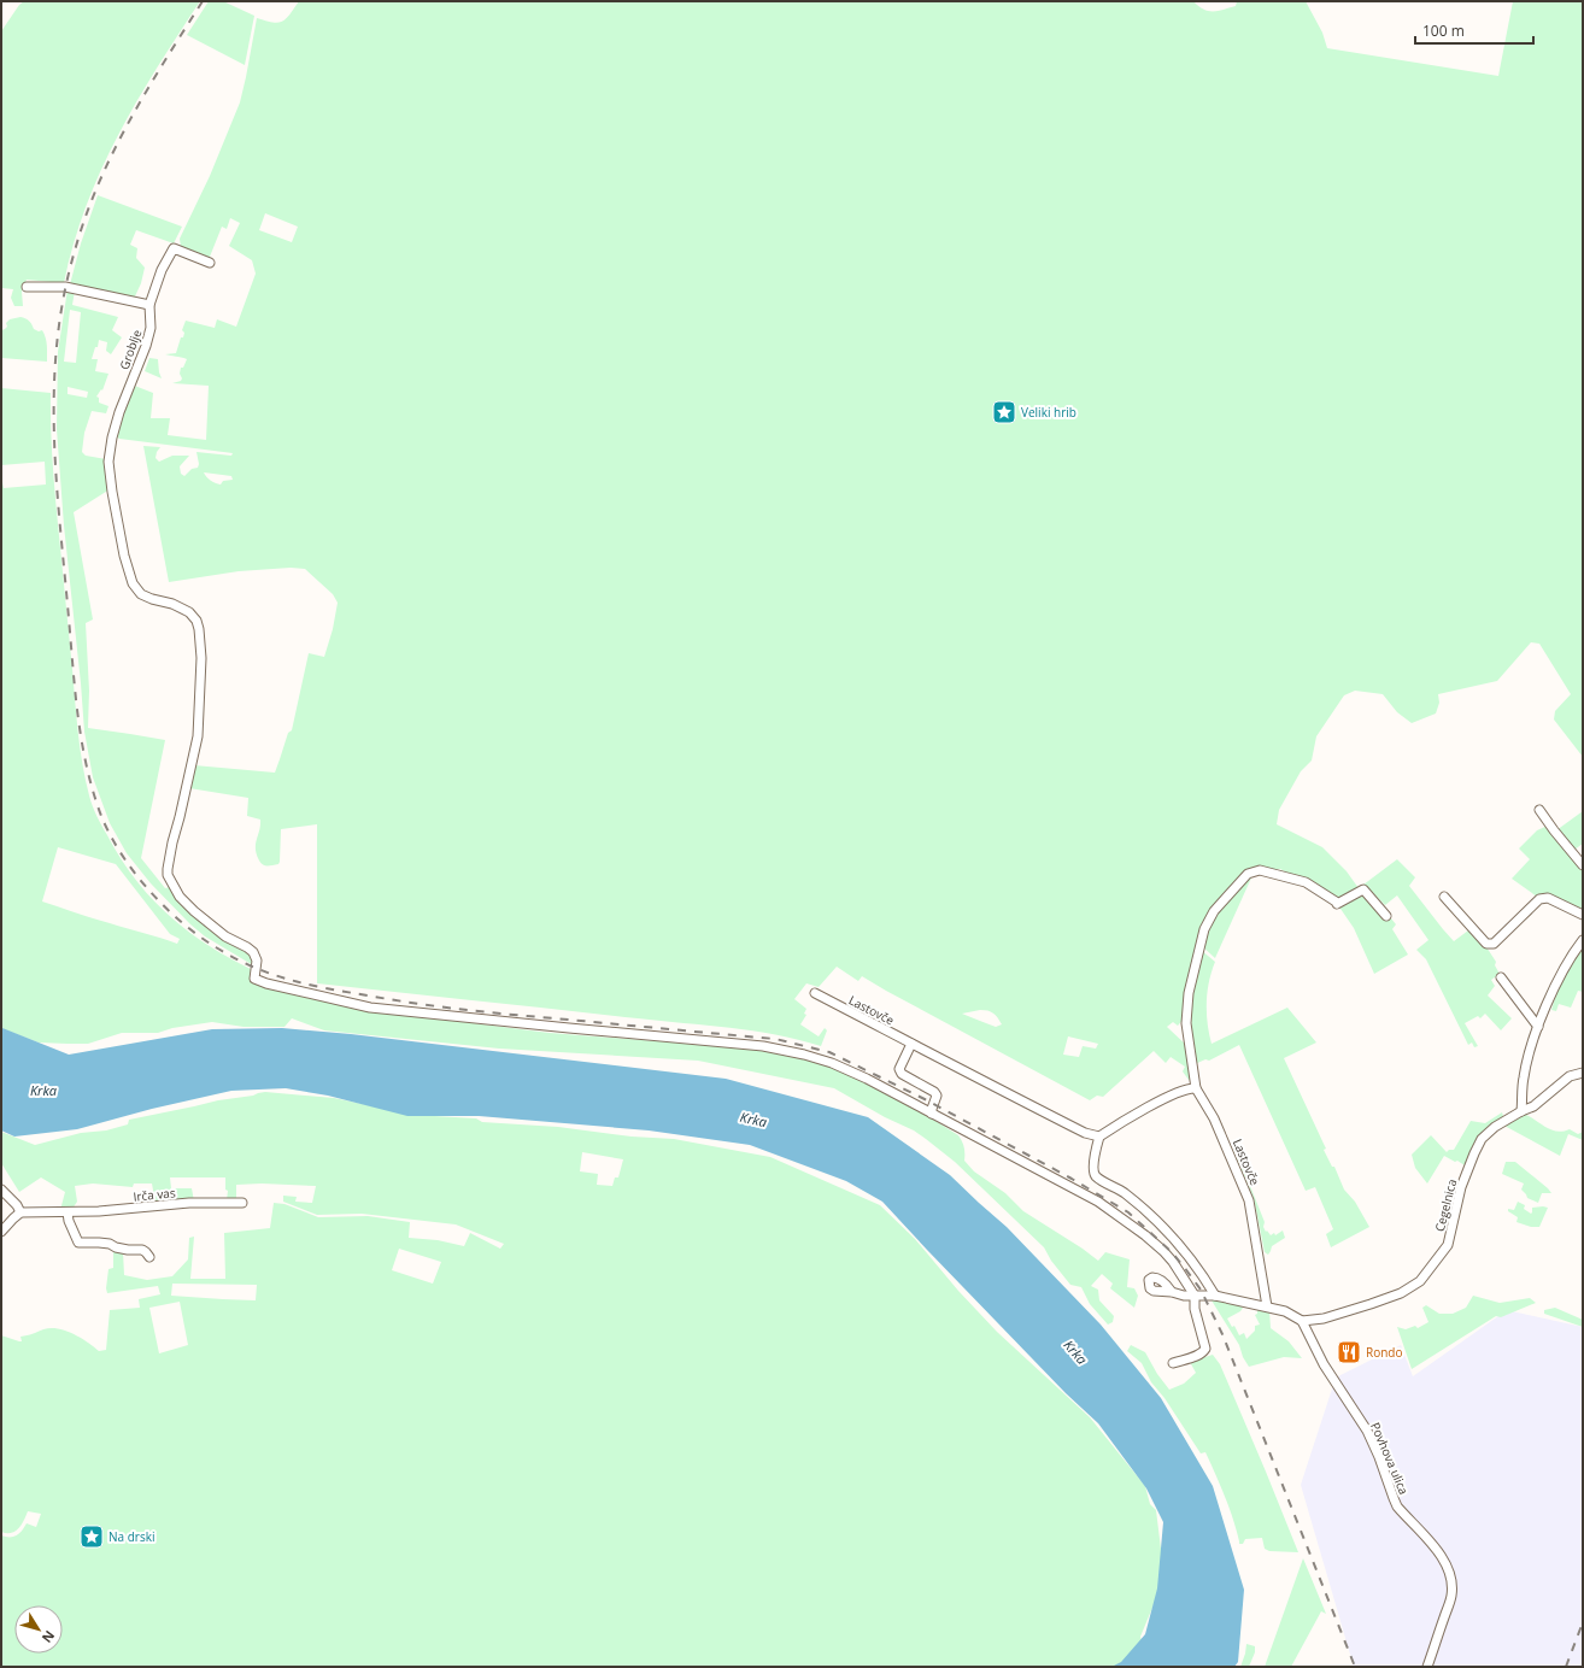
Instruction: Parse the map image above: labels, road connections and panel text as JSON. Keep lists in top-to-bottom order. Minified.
{"streets":{"street":["Groblje","Lastovče","Irča vas","Cegelnica","Povhova ulica"]},"crossings":[["Cegelnica","Povhova ulica"]],"water":["Krka"],"places":{"place":["Veliki hrib","Na drski"],"restaurant":["Rondo"]},"scale_bar":"100 m","north":"bottom right"}
